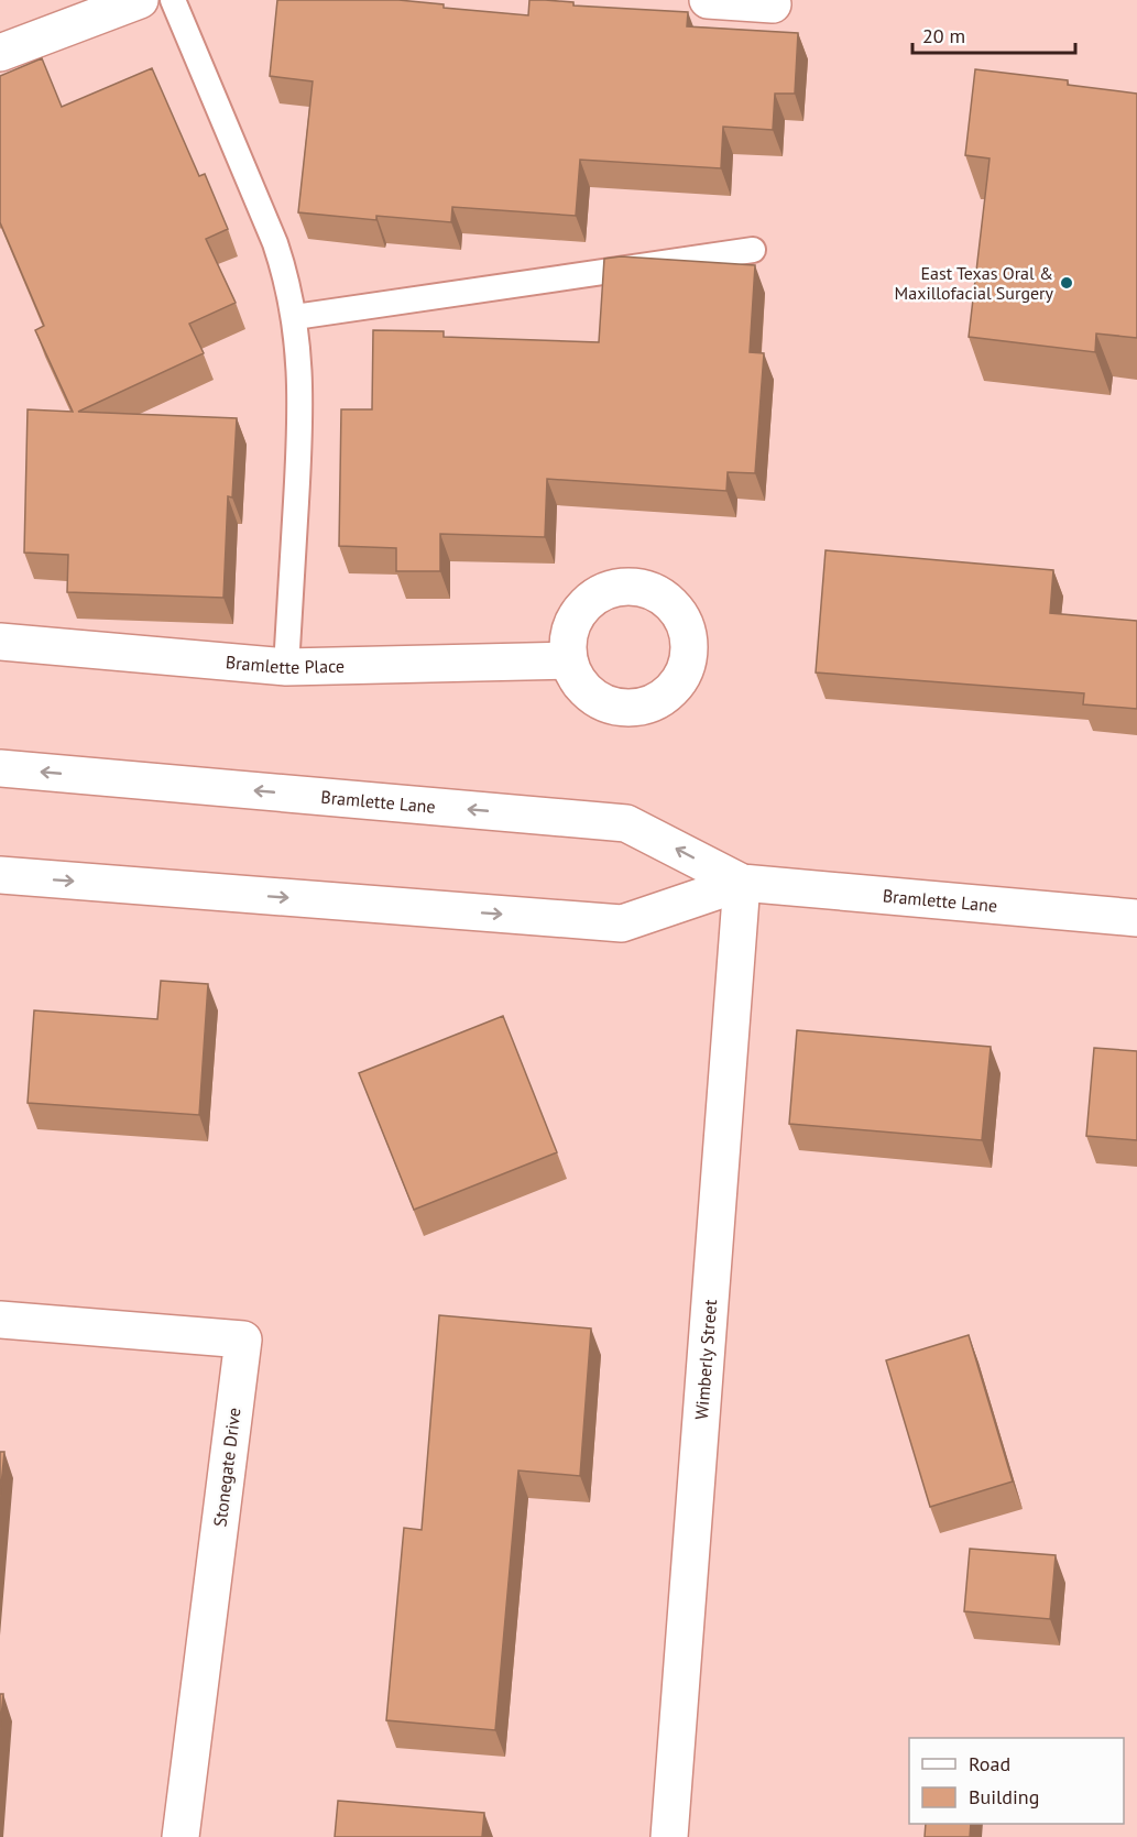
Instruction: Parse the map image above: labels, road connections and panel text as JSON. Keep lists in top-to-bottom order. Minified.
{"streets":{"street":["Bramlette Place","Bramlette Lane","Wimberly Street","Stonegate Drive"]},"crossings":[["Bramlette Lane","Wimberly Street"]],"places":["East Texas Oral & Maxillofacial Surgery"],"legend":["Road","Building"],"scale_bar":"20 m"}
